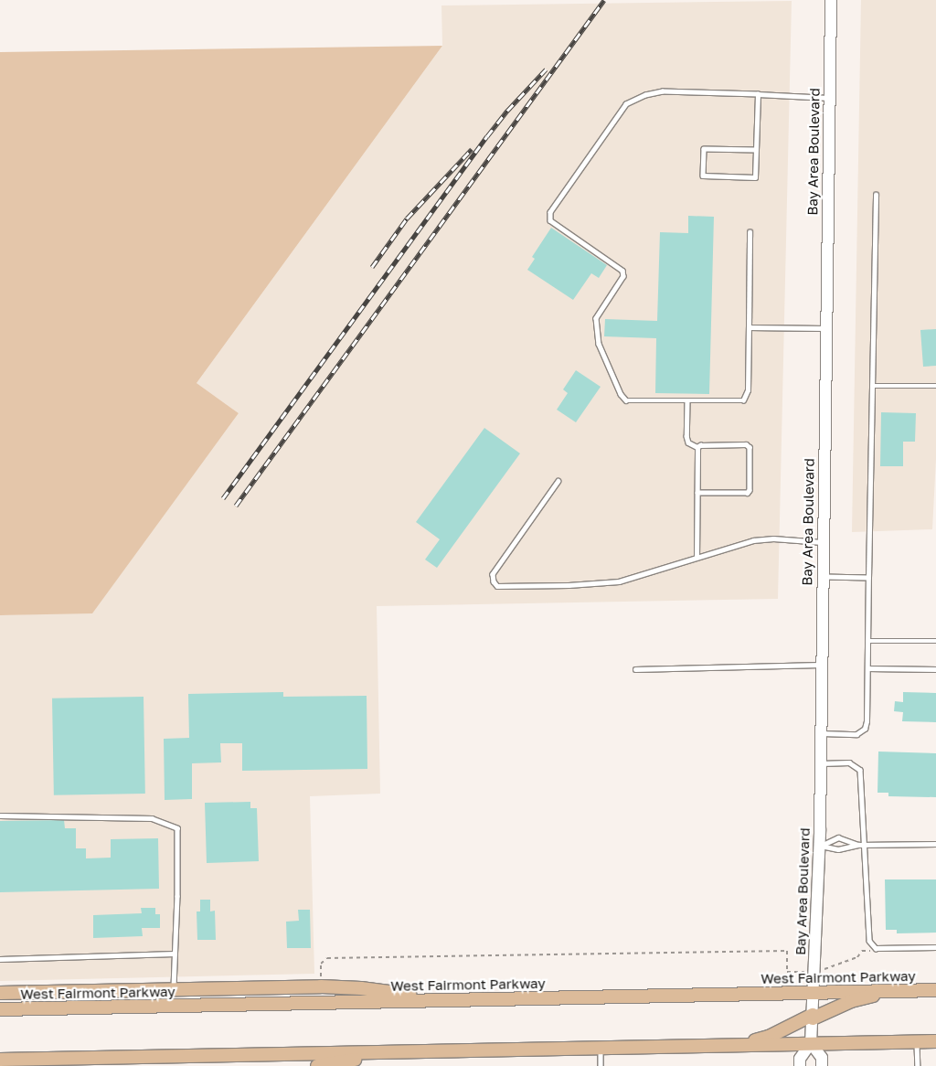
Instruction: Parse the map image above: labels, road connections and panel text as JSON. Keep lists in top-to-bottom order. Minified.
{"streets":{"main road":["Bay Area Boulevard","West Fairmont Parkway"]},"crossings":[["Bay Area Boulevard","West Fairmont Parkway"]]}
